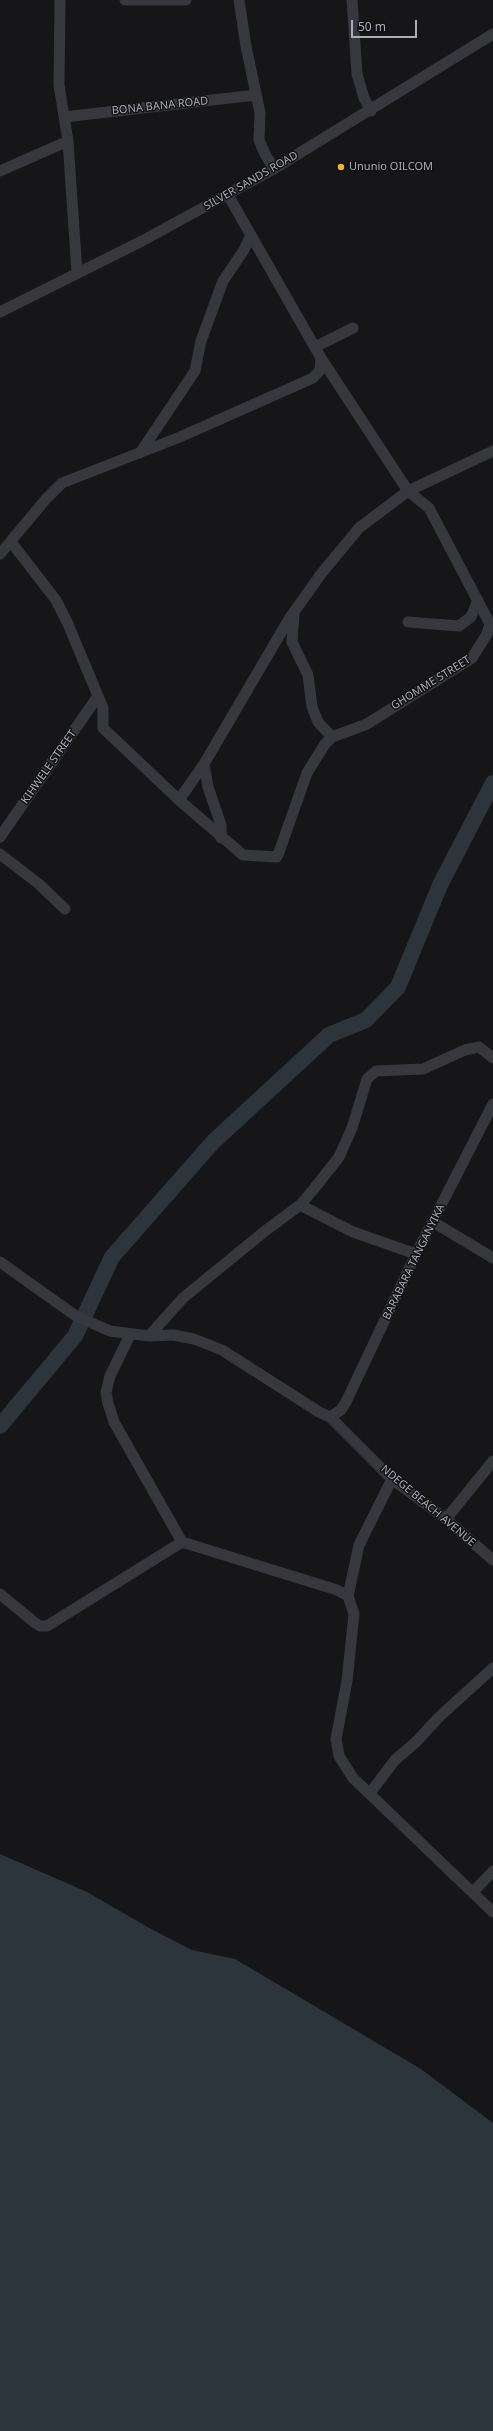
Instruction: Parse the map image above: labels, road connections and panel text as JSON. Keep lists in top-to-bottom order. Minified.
{"streets":{"street":["BONA BANA ROAD","SILVER SANDS ROAD","GHOMME STREET","KIHWELE STREET","BARABARA TANGANYIKA","NDEGE BEACH AVENUE"]},"crossings":[["SILVER SANDS ROAD","GHOMME STREET"],["BARABARA TANGANYIKA","NDEGE BEACH AVENUE"]],"places":["Ununio OILCOM"],"scale_bar":"50 m"}
